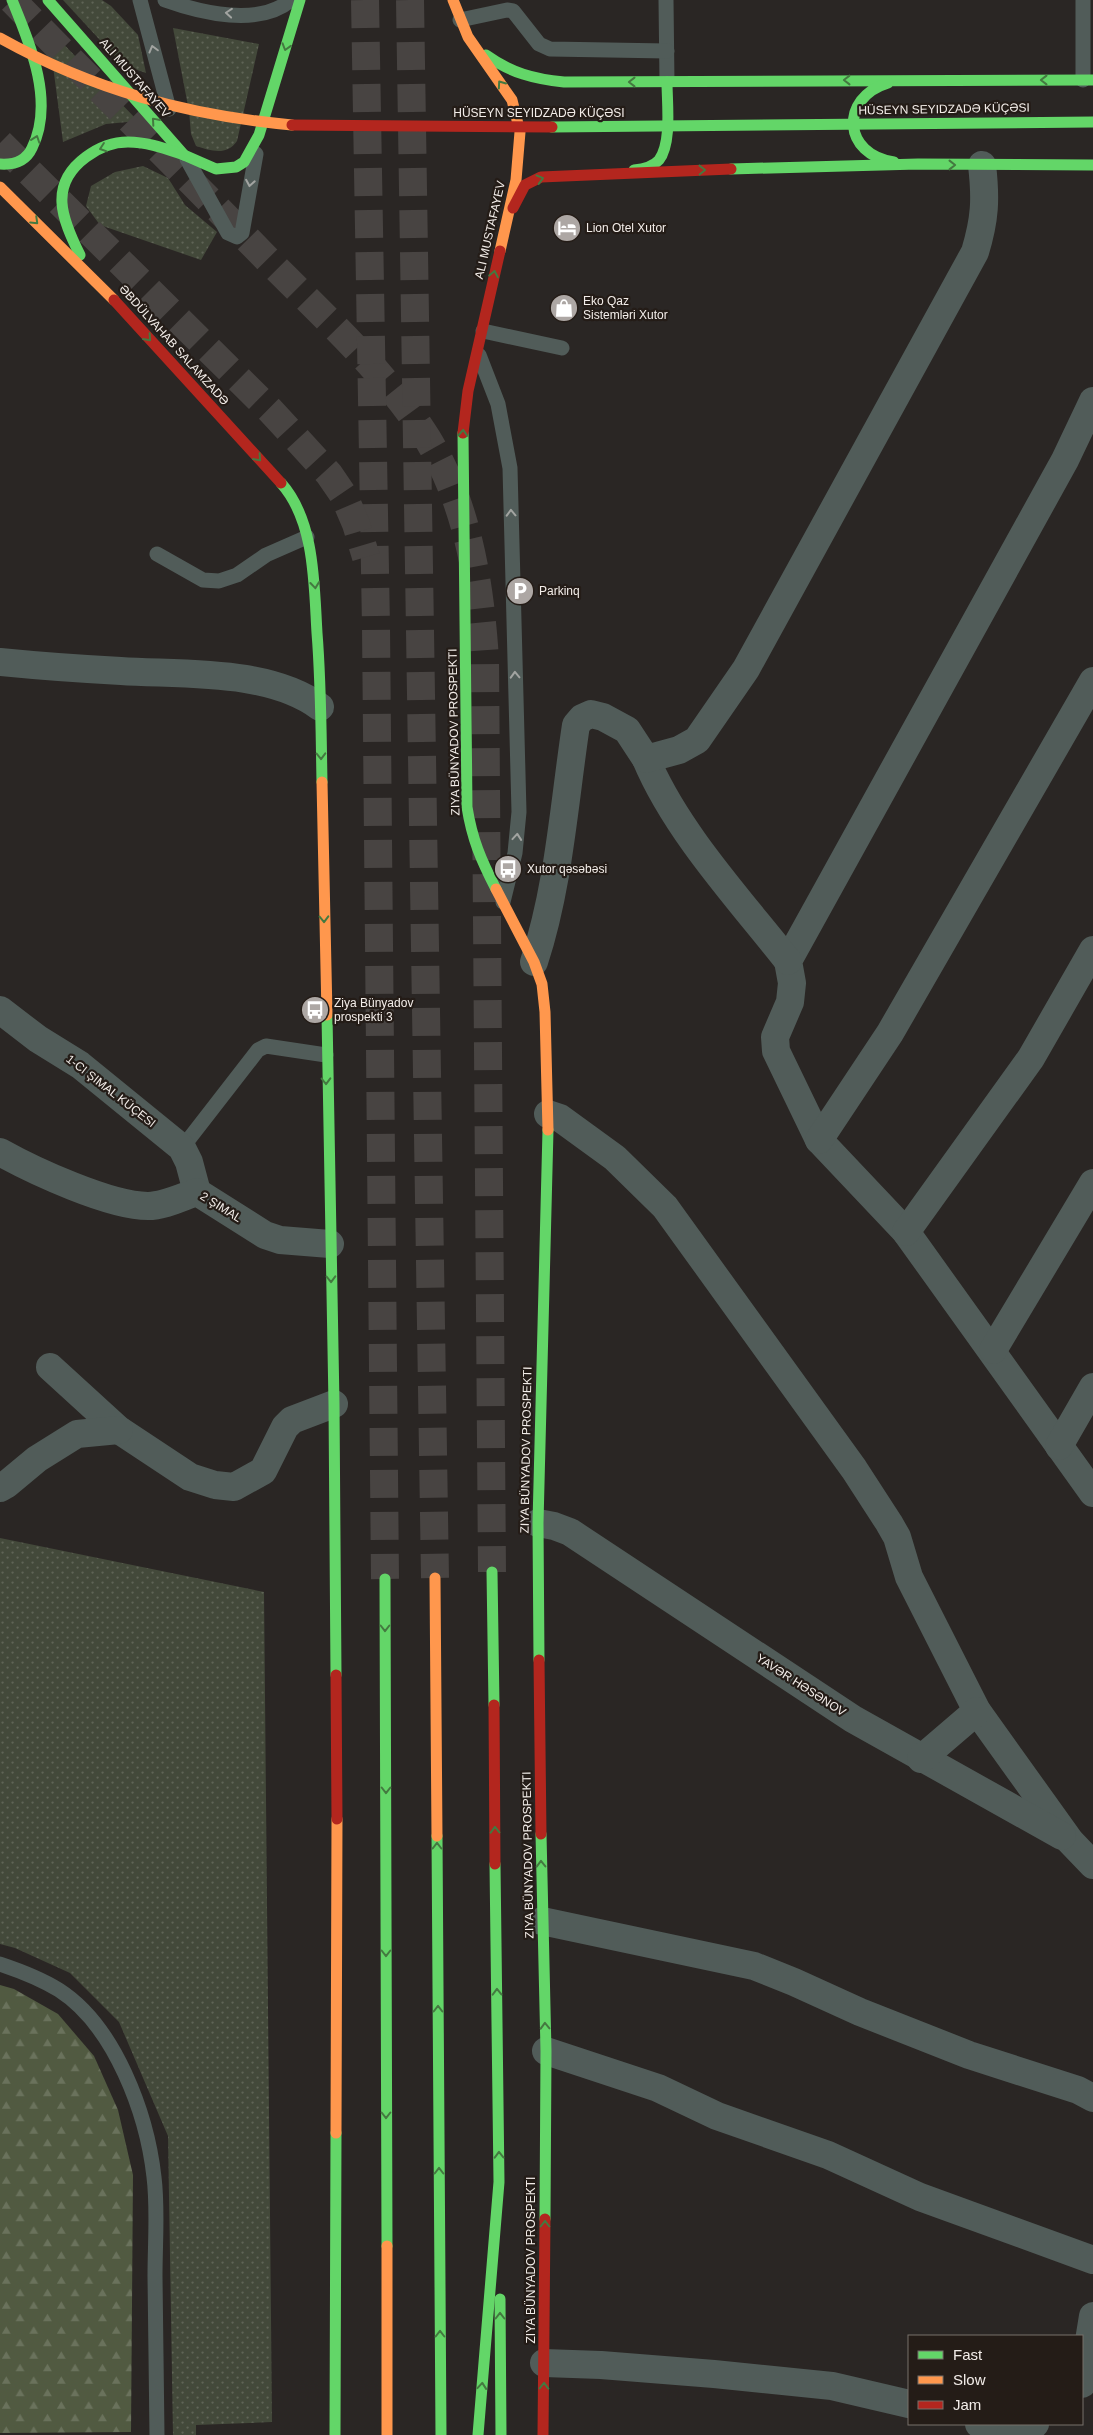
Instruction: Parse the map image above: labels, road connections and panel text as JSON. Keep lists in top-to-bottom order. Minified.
{"streets":{"main road":["HÜSEYN SEYIDZADƏ KÜÇƏSI","ƏBDÜLVAHAB SALAMZADƏ","ZIYA BÜNYADOV PROSPEKTI"],"street":["1-CI ŞIMAL KÜÇESI","2 ŞIMAL","YAVƏR HƏSƏNOV"]},"crossings":[["ZIYA BÜNYADOV PROSPEKTI","YAVƏR HƏSƏNOV"],["1-CI ŞIMAL KÜÇESI","2 ŞIMAL"]],"one_way":["ƏBDÜLVAHAB SALAMZADƏ"],"places":{"hotel":["Lion Otel Xutor"],"shop":["Eko Qaz Sistemləri Xutor"],"parking":["Parkinq"],"bus stop":["Xutor qəsəbəsi","Ziya Bünyadov prospekti 3"]},"legend":["Fast","Slow","Jam"]}
